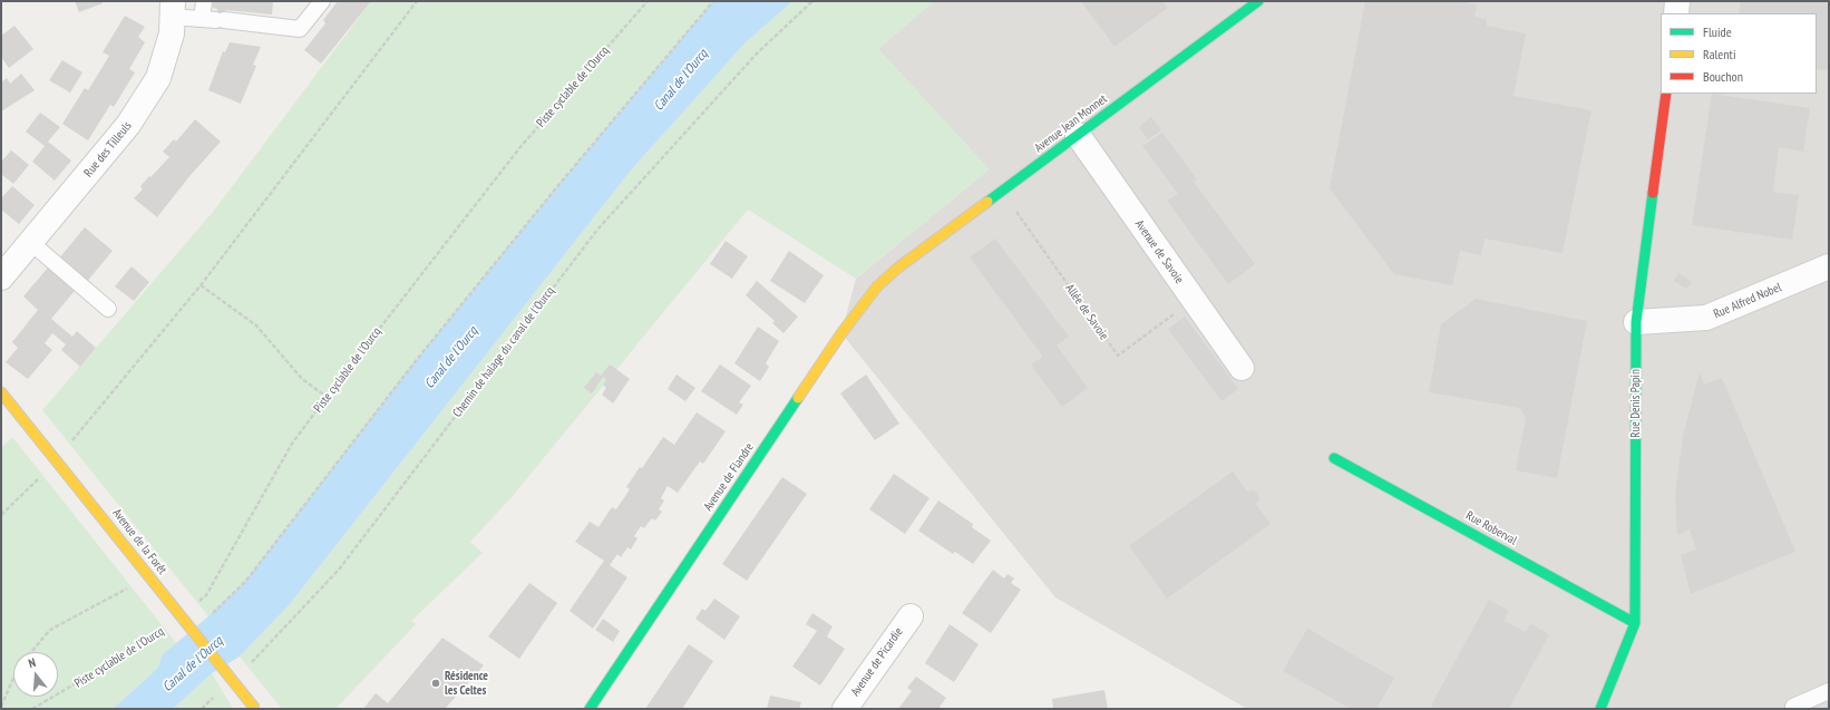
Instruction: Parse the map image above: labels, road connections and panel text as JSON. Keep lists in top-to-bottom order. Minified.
{"streets":{"street":["Avenue Jean Monnet","Rue des Tilleuls","Avenue de Savoie","Rue Alfred Nobel","Rue Denis Papin","Avenue de Flandre","Rue Roberval","Avenue de la Forêt","Avenue de Picardie"],"path":["Piste cyclable de l'Ourcq","Allée de Savoie","Chemin de halage du canal de l'Ourcq"]},"crossings":[["Avenue Jean Monnet","Avenue de Savoie"],["Avenue Jean Monnet","Allée de Savoie"],["Avenue Jean Monnet","Avenue de Flandre"],["Avenue de Savoie","Allée de Savoie"],["Rue Alfred Nobel","Rue Denis Papin"],["Rue Denis Papin","Rue Roberval"]],"water":["Canal de l'Ourcq"],"places":["Résidence les Celtes"],"legend":["Fluide","Ralenti","Bouchon"],"north":"top"}
